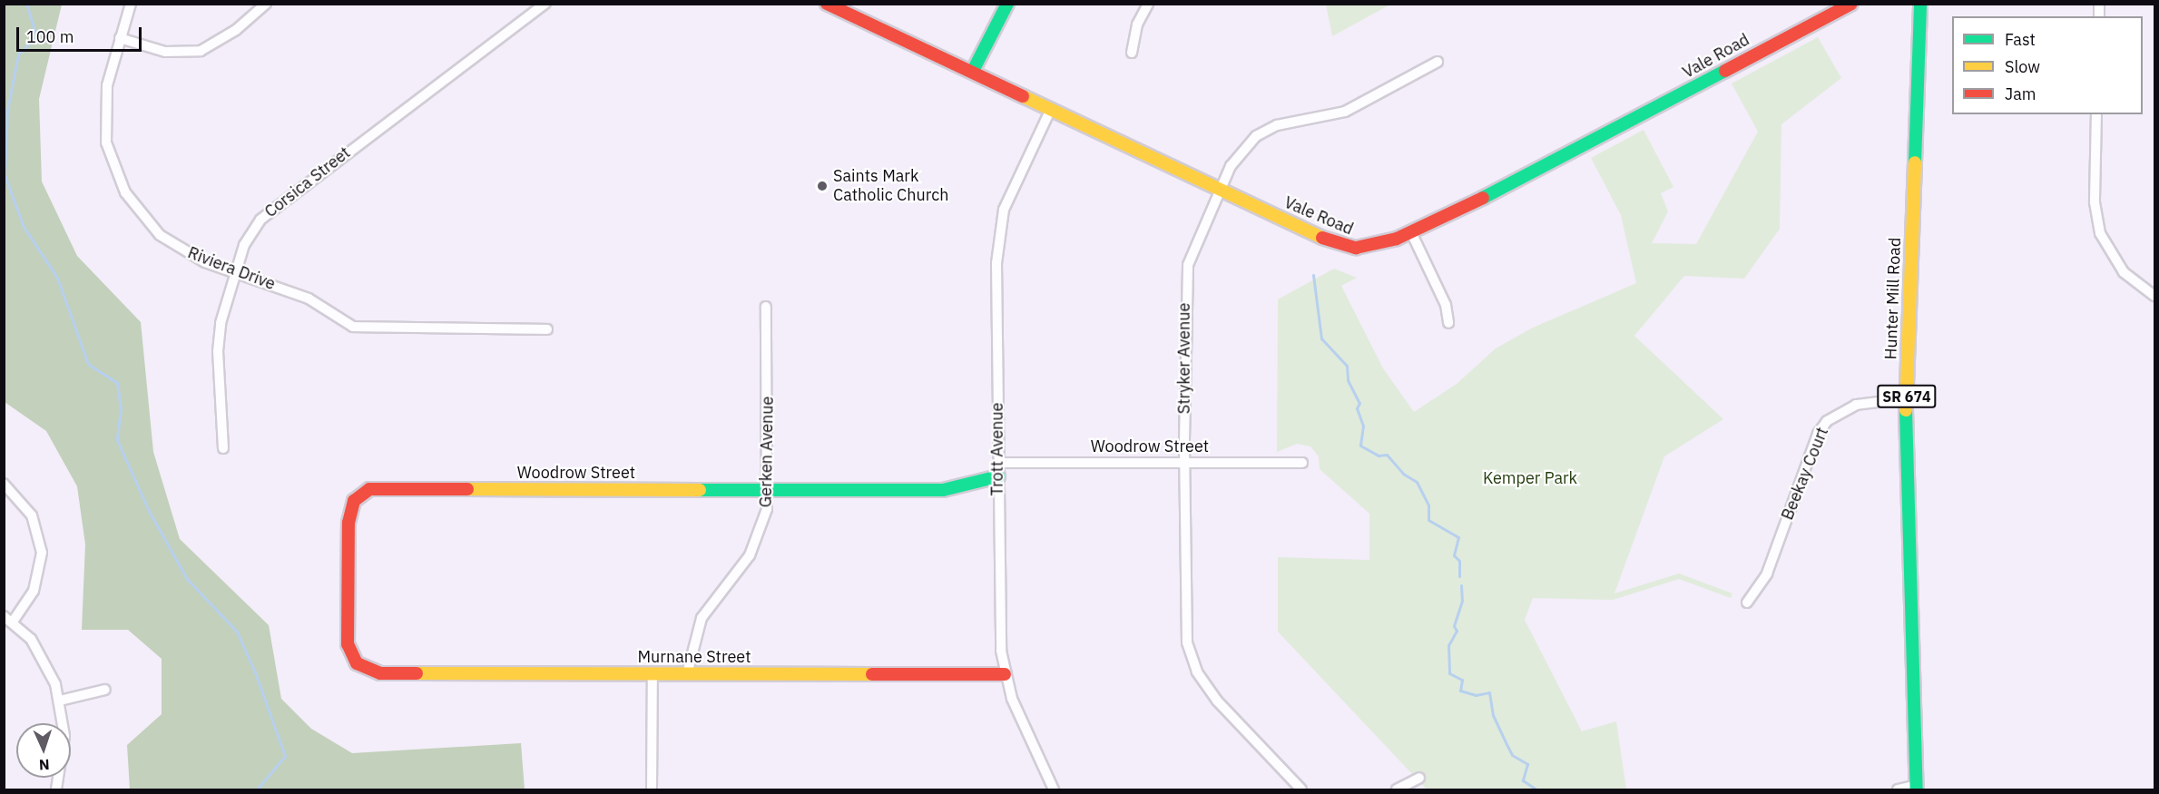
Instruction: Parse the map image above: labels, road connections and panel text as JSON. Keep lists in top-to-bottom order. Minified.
{"streets":{"main road":["Vale Road","Hunter Mill Road","SR 674","Woodrow Street","Murnane Street"],"street":["Corsica Street","Riviera Drive","Stryker Avenue","Trott Avenue","Gerken Avenue","Beekay Court"]},"crossings":[["Vale Road","Stryker Avenue"],["Vale Road","Trott Avenue"],["Corsica Street","Riviera Drive"],["Hunter Mill Road","Beekay Court"],["Stryker Avenue","Woodrow Street"],["Woodrow Street","Trott Avenue"],["Woodrow Street","Gerken Avenue"],["Woodrow Street","Murnane Street"],["Trott Avenue","Murnane Street"],["Gerken Avenue","Murnane Street"]],"parks":["Kemper Park"],"places":["Saints Mark Catholic Church"],"legend":["Fast","Slow","Jam"],"scale_bar":"100 m","north":"bottom"}
